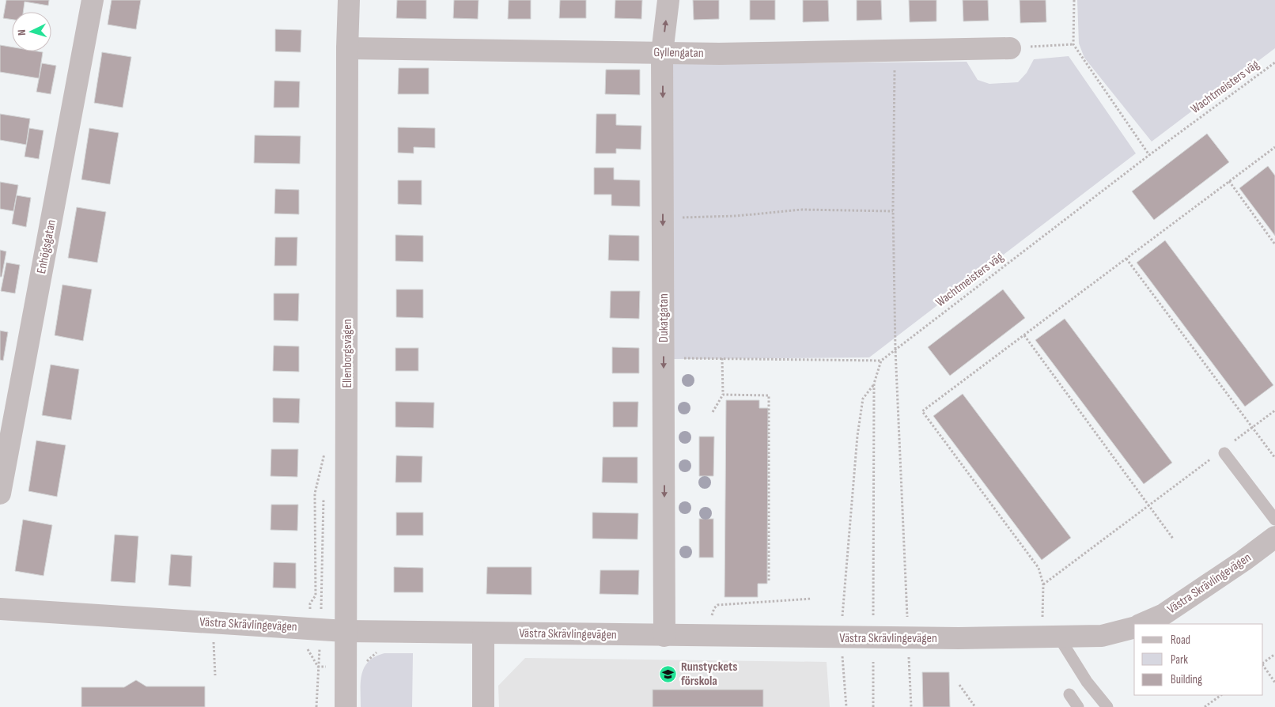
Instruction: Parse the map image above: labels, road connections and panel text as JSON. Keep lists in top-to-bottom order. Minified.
{"streets":{"street":["Gyllengatan","Enhögsgatan","Dukatgatan","Ellenborgsvägen","Västra Skrävlingevägen"],"path":["Wachtmeisters väg"]},"crossings":[["Gyllengatan","Dukatgatan"],["Gyllengatan","Ellenborgsvägen"],["Dukatgatan","Västra Skrävlingevägen"],["Ellenborgsvägen","Västra Skrävlingevägen"]],"one_way":["Dukatgatan"],"places":{"school or university":["Runstyckets förskola"]},"legend":["Road","Park","Building"],"north":"left"}
